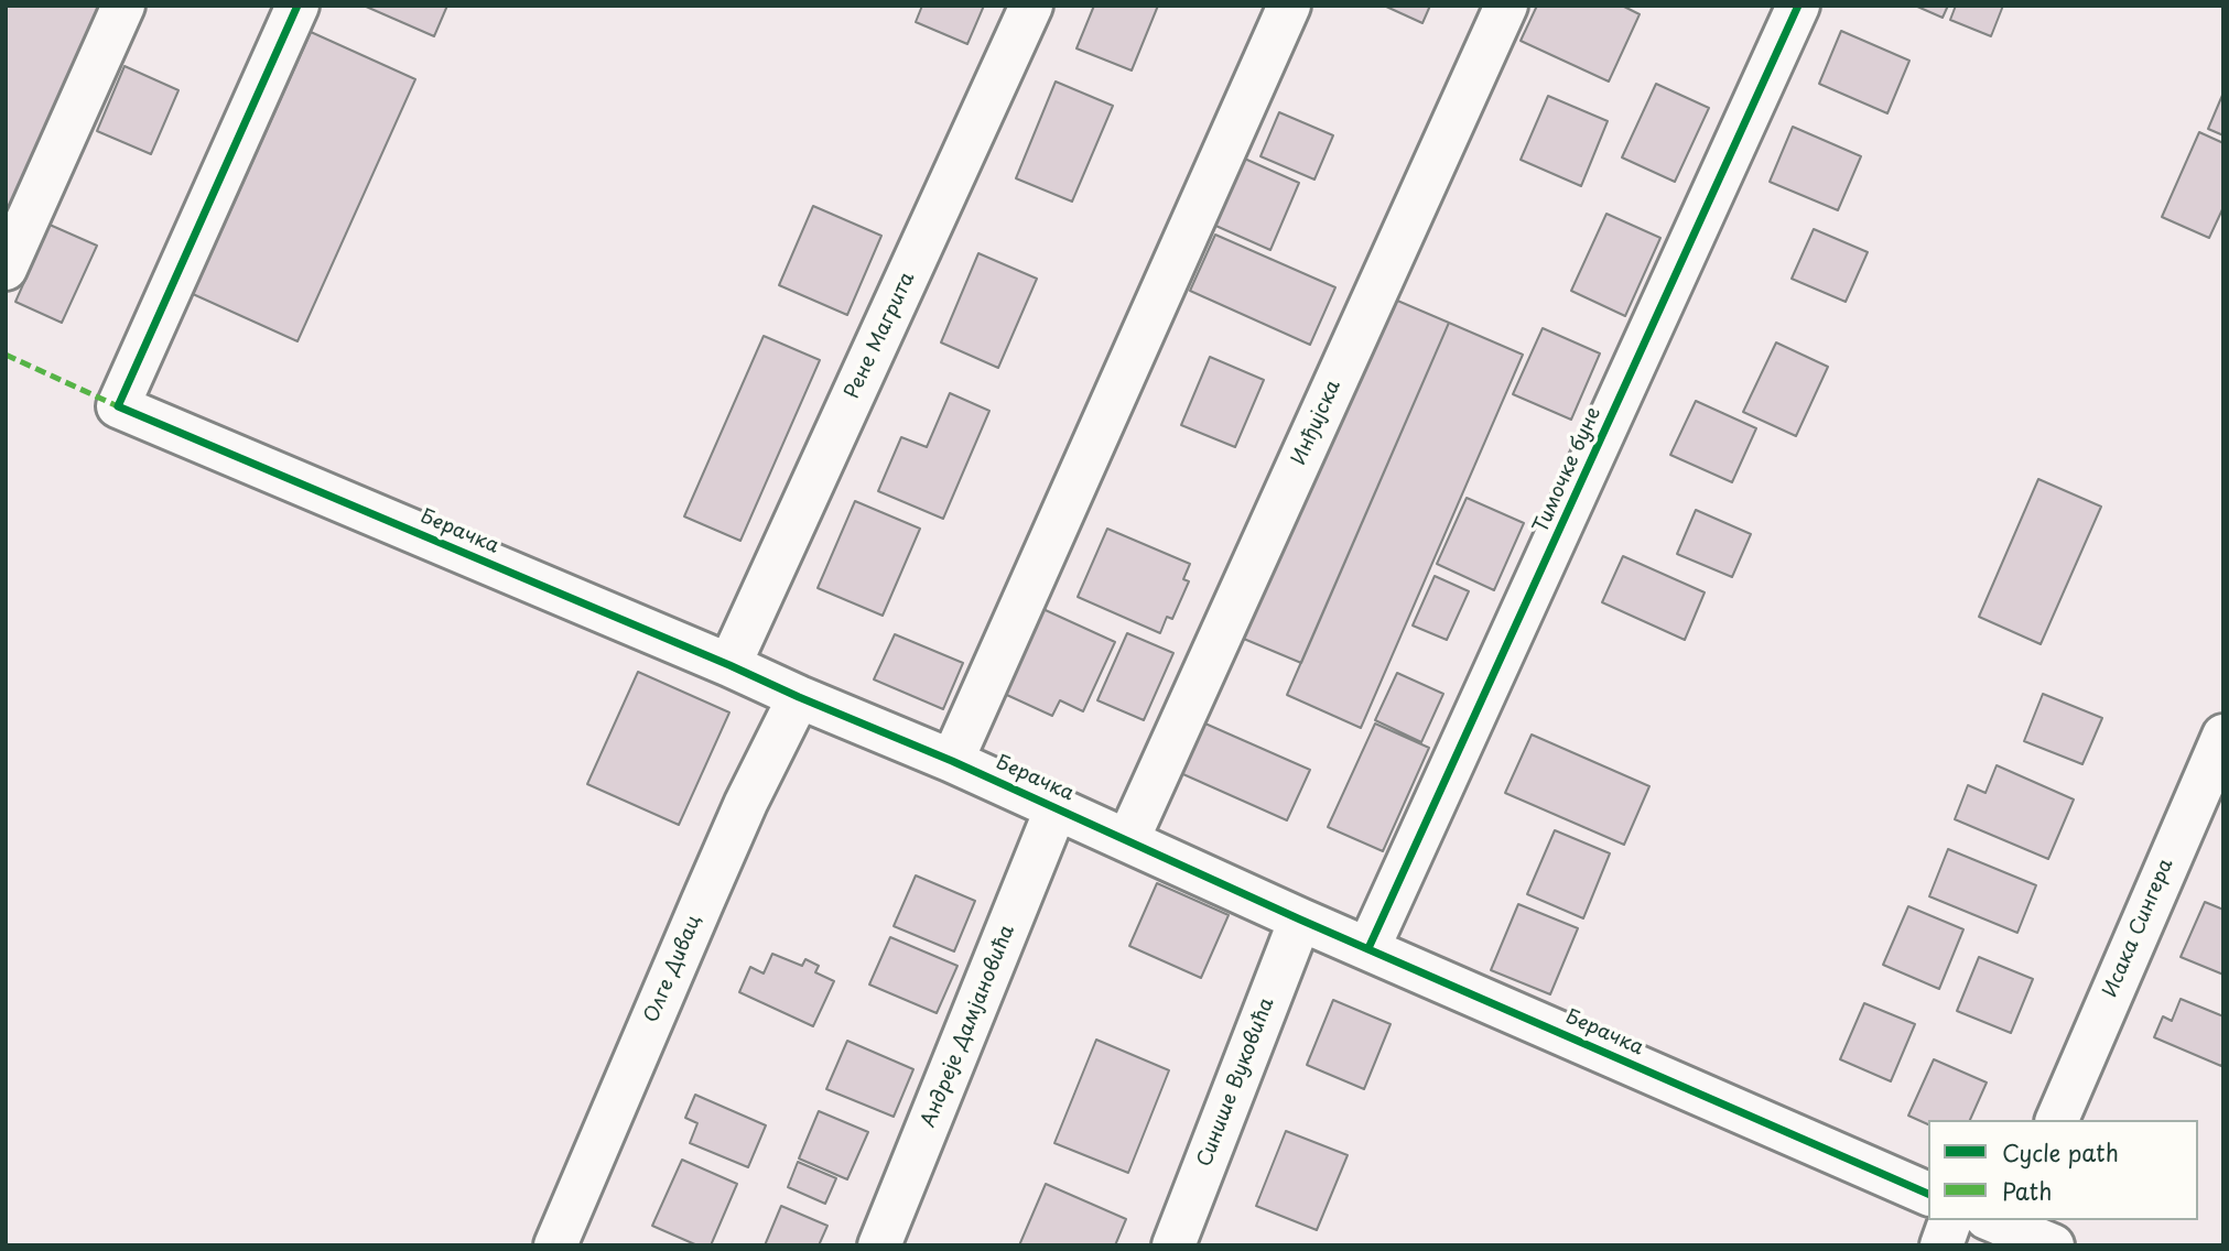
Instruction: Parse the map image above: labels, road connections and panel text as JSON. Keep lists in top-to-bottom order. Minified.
{"streets":{"street":["Рене Магрита","Инђијска","Тимочке буне","Берачка","Исака Сингера","Олге Дивац","Андреје Дамјановића","Синише Вуковића"]},"crossings":[["Рене Магрита","Берачка"],["Инђијска","Берачка"],["Тимочке буне","Берачка"],["Берачка","Олге Дивац"],["Берачка","Андреје Дамјановића"],["Берачка","Синише Вуковића"]],"legend":["Cycle path","Path"]}
